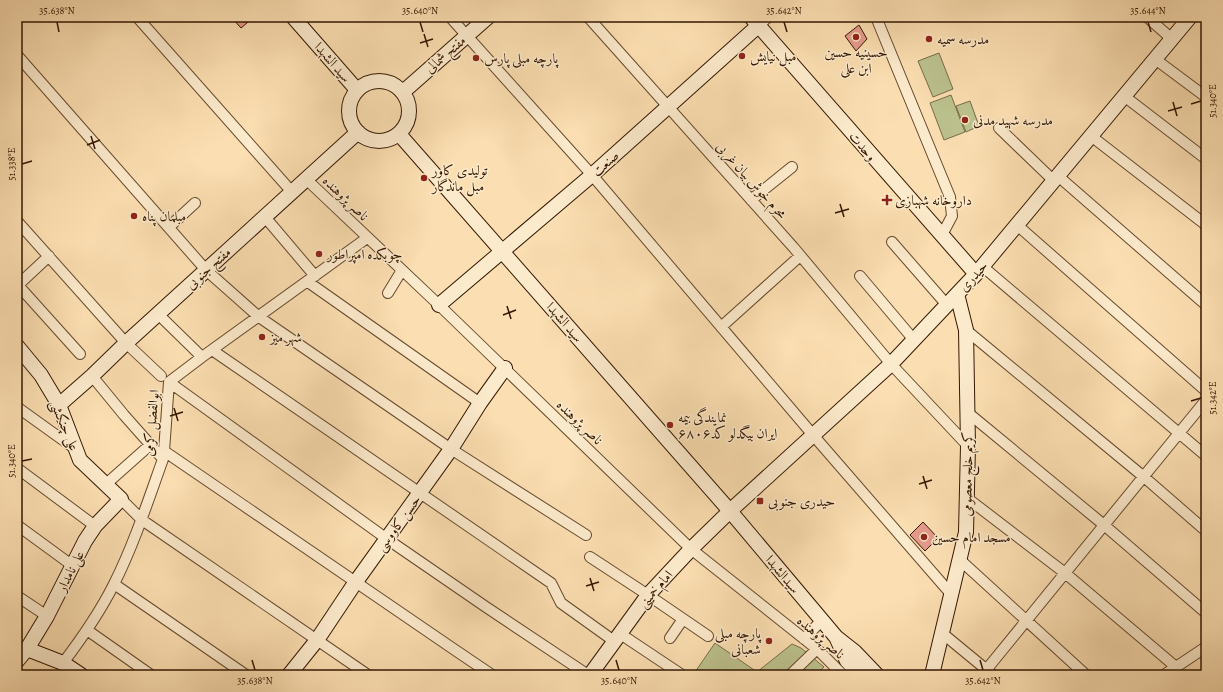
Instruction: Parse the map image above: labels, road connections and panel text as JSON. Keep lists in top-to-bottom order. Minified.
{"streets":{"street":["مفتح شمالی","سید الشهدا","وحدت","صنعت","محرم خوش بیان غربی","ناصر پژوهنده","مفتح جنوبی","حیدری","ابوالفضل کرمی","علی چنکشی","کریم خلج معصومی","حسن کاووسی","علی نامدار","سیدالشهدا","امام خمینی"]},"crossings":[["مفتح شمالی","سید الشهدا"],["مفتح شمالی","مفتح جنوبی"],["سید الشهدا","صنعت"],["سید الشهدا","مفتح جنوبی"],["سید الشهدا","حیدری"],["سید الشهدا","سیدالشهدا"],["سید الشهدا","امام خمینی"],["وحدت","صنعت"],["وحدت","حیدری"],["صنعت","محرم خوش بیان غربی"],["صنعت","ناصر پژوهنده"],["محرم خوش بیان غربی","حیدری"],["محرم خوش بیان غربی","کریم خلج معصومی"],["ناصر پژوهنده","مفتح جنوبی"],["ناصر پژوهنده","ابوالفضل کرمی"],["ناصر پژوهنده","حسن کاووسی"],["ناصر پژوهنده","امام خمینی"],["مفتح جنوبی","علی چنکشی"],["حیدری","کریم خلج معصومی"],["حیدری","سیدالشهدا"],["حیدری","امام خمینی"],["علی چنکشی","علی نامدار"],["سیدالشهدا","امام خمینی"]],"places":{"other":["حسینیه حسین ابن علی","مدرسه سمیه","مبل نیایش","پارچه مبلی پارس","مدرسه شهید مدنی","تولیدی کاور مبل ماندگار","مبلمان پناه","چوبکده امپراطور","شهر میز","نمایندگی بیمه ایران بیگدلو کد۶۸۰۶","مسجد امام حسین","پارچه مبلی شعبانی"],"health":["داروخانه شهبازی"],"transit":["حیدری جنوبی"]},"coordinates":["35.638°N","35.640°N","35.642°N","35.644°N","51.340°E","51.338°E","51.342°E"]}
